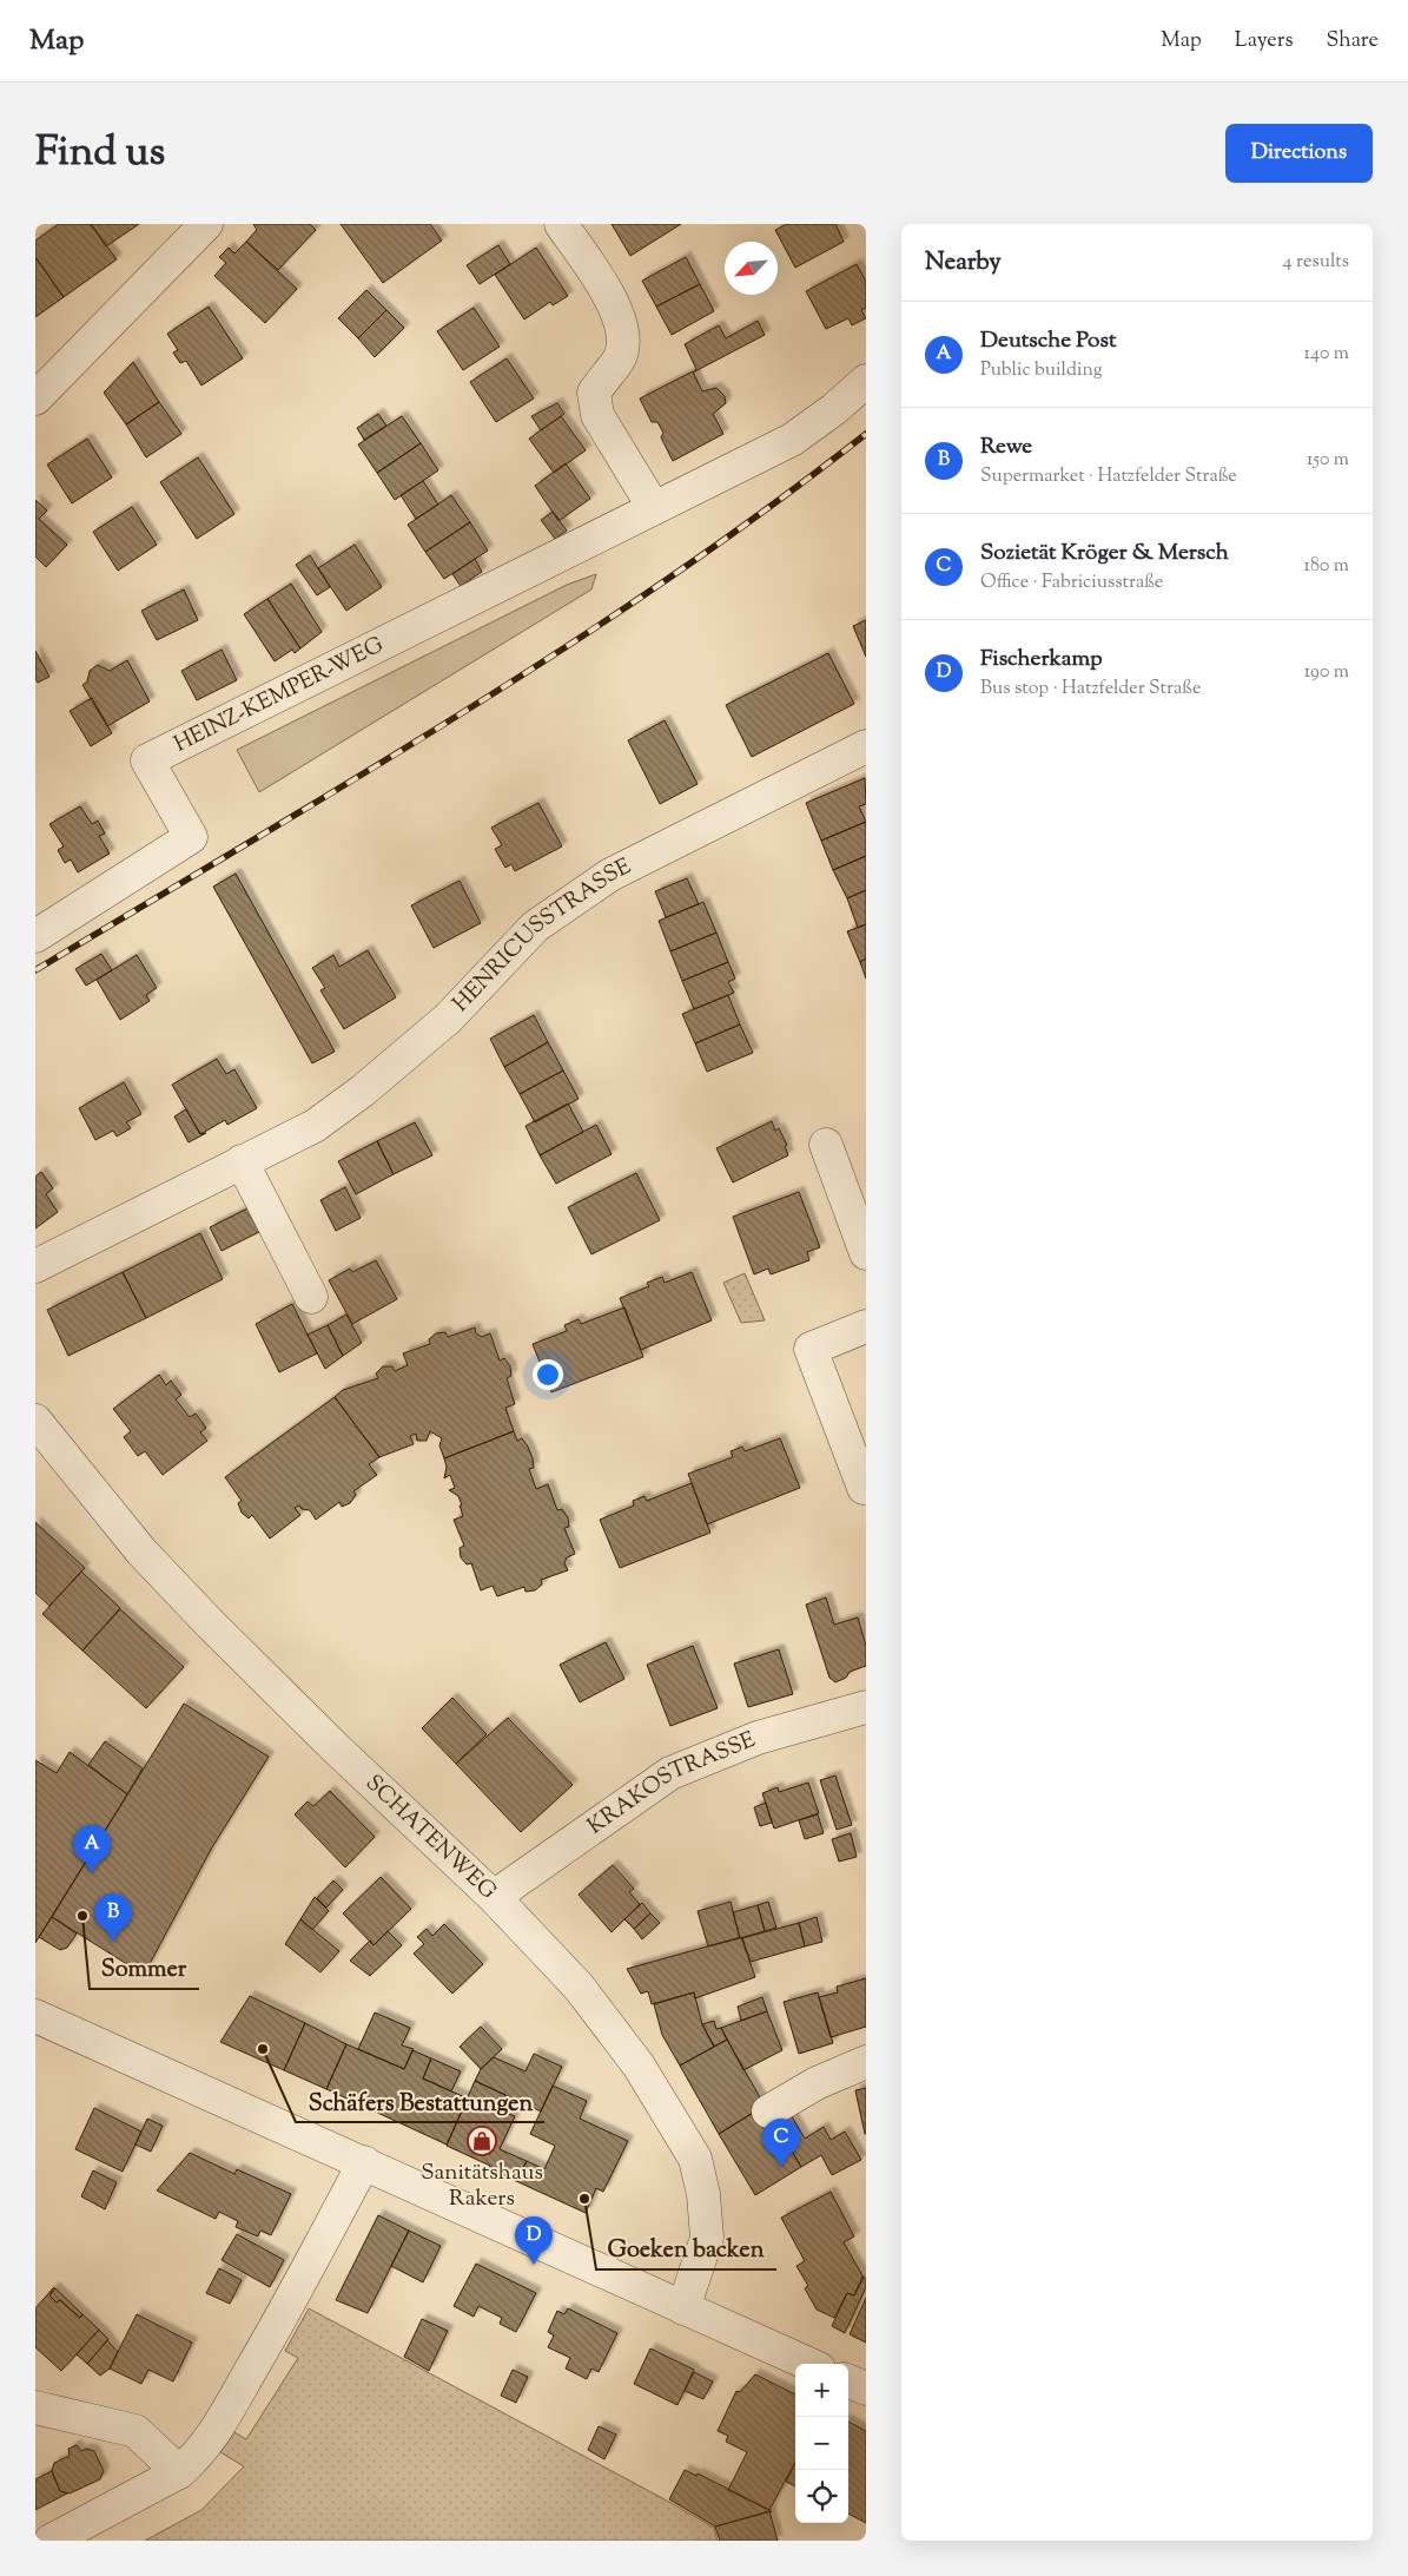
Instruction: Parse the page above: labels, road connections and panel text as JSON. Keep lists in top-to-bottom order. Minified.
{"streets":{"street":["HEINZ-KEMPER-WEG","HENRICUSSTRASSE","KRAKOSTRASSE","SCHATENWEG"]},"crossings":[["KRAKOSTRASSE","SCHATENWEG"]],"places":{"other":["Sommer","Schäfers Bestattungen","Goeken backen"],"shop":["Sanitätshaus Rakers"]},"north":"bottom left","page":{"header":"Map","nav":["Map","Layers","Share"],"title":"Find us","buttons":"Directions","heading":["Nearby","4 results"],"list":[{"mark":"A","name":"Deutsche Post","note":"Public building","value":"140 m"},{"mark":"B","name":"Rewe","note":"Supermarket · Hatzfelder Straße","value":"150 m"},{"mark":"C","name":"Sozietät Kröger & Mersch","note":"Office · Fabriciusstraße","value":"180 m"},{"mark":"D","name":"Fischerkamp","note":"Bus stop · Hatzfelder Straße","value":"190 m"}],"pins":["A","B","C","D"],"map_buttons":["+","−"]}}
